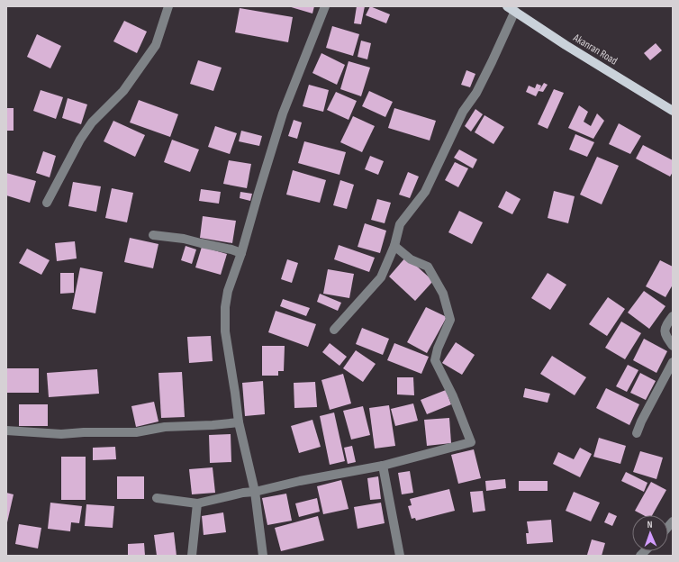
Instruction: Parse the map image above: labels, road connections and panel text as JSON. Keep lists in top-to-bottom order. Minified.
{"streets":{"main road":["Akanran Road"]},"north":"top"}
